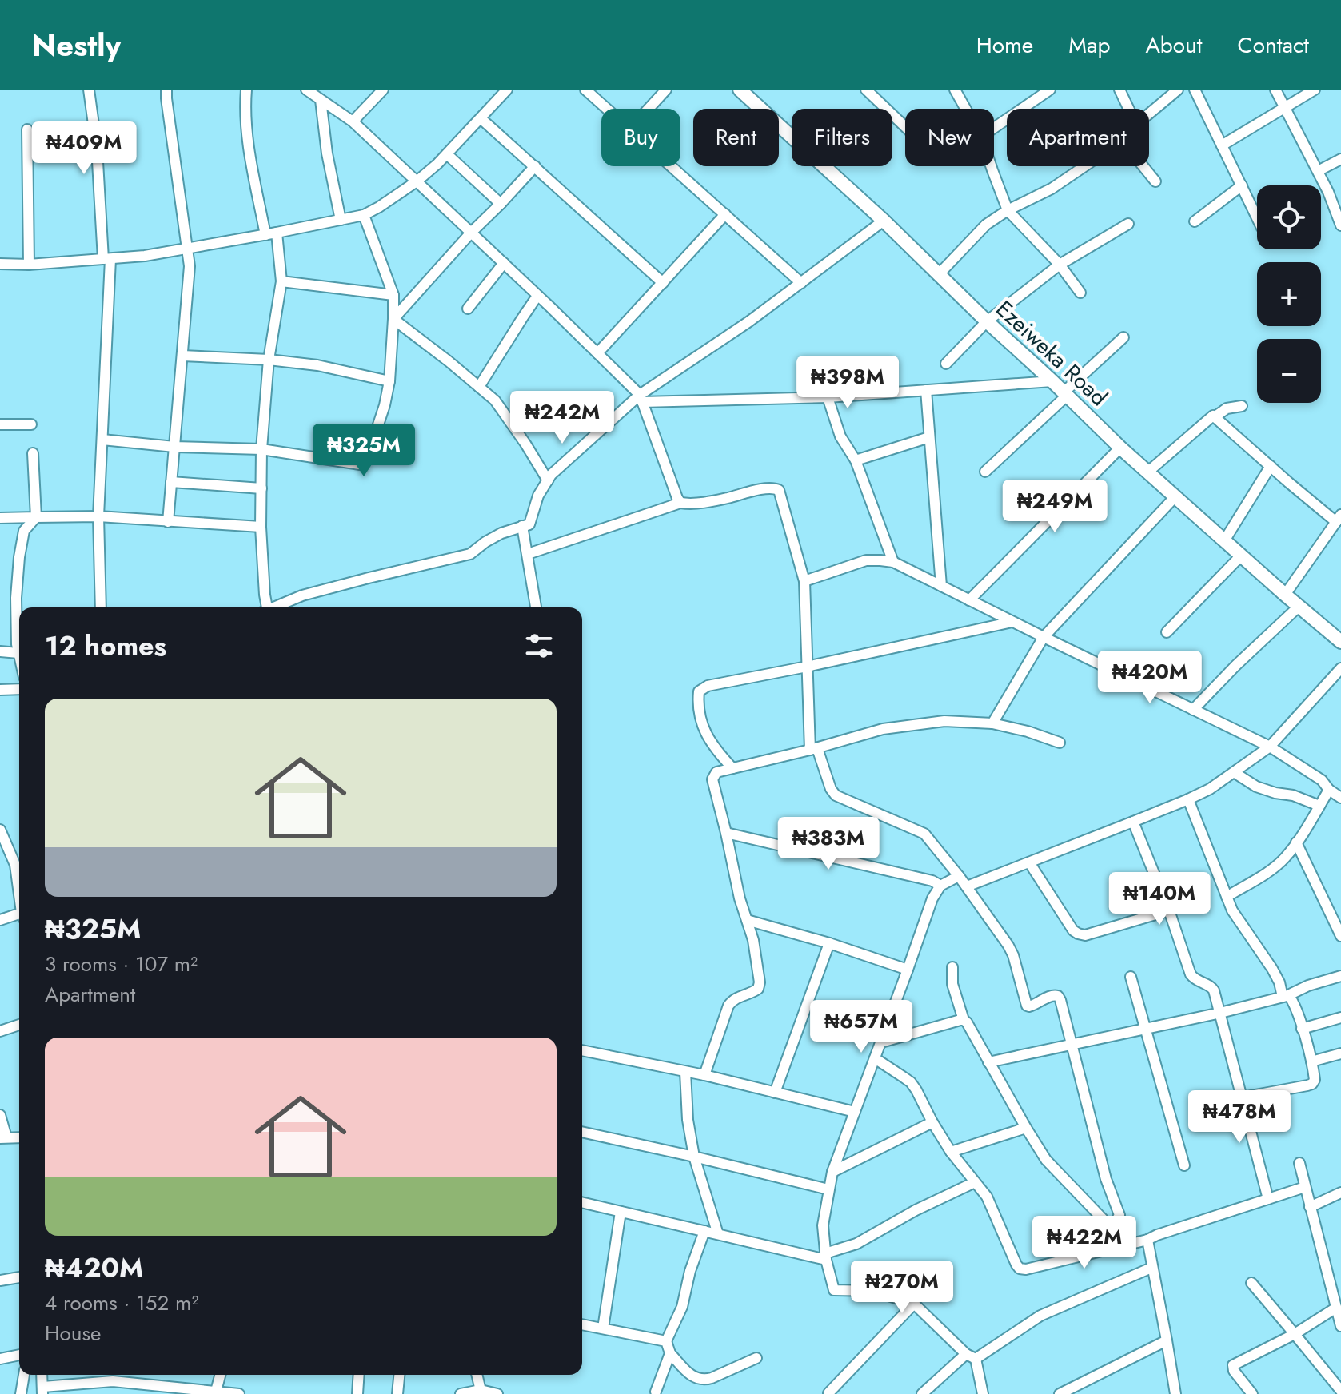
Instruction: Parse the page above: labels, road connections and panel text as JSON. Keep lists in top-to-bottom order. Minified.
{"streets":{"main road":["Ezeiweka Road"]},"page":{"header":"Nestly","nav":["Home","Map","About","Contact"],"chip":["Buy","Rent","Filters","New","Apartment"],"price":["₦409M","₦398M","₦242M","₦325M","₦249M","₦420M","₦383M","₦140M","₦657M","₦478M","₦422M","₦270M"],"map_buttons":["+","−"],"heading":"12 homes","list":[{"name":"₦325M","note":"3 rooms · 107 m² · Apartment"},{"name":"₦420M","note":"4 rooms · 152 m² · House"}]}}
